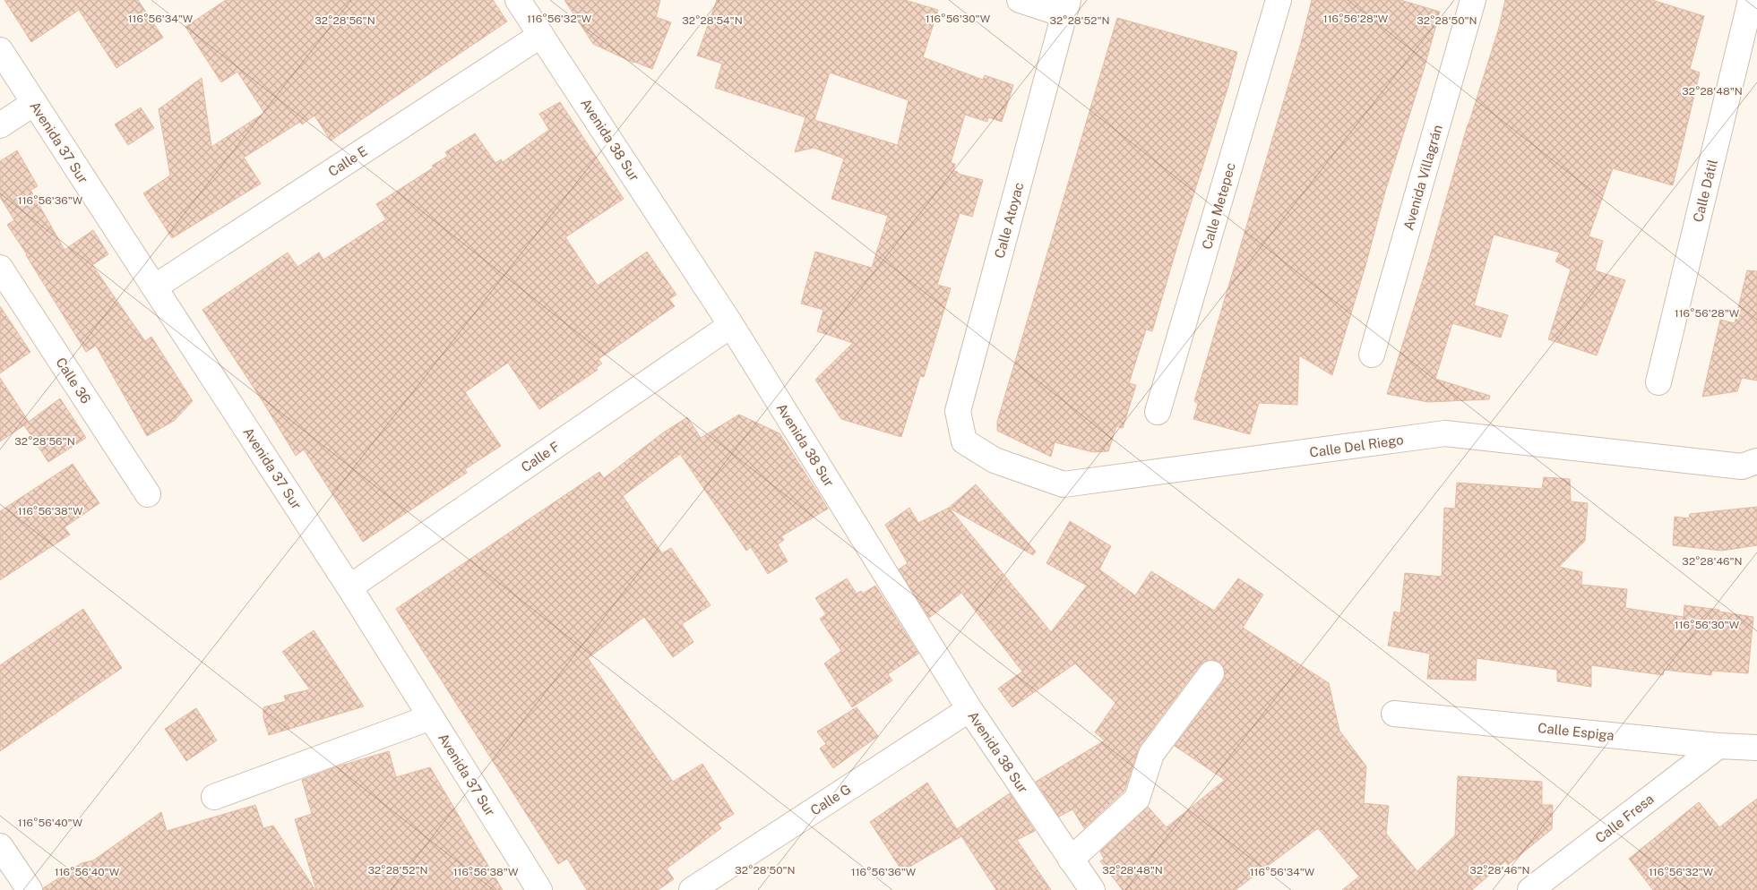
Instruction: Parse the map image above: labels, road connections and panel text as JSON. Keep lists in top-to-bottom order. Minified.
{"streets":{"street":["Avenida 38 Sur","Avenida 37 Sur","Calle E","Avenida Villagrán","Calle Dátil","Calle Metepec","Calle Atoyac","Calle 36","Calle Del Riego","Calle F","Calle Espiga","Calle G","Calle Fresa"]},"crossings":[["Avenida 38 Sur","Calle E"],["Avenida 38 Sur","Calle F"],["Avenida 38 Sur","Calle G"],["Avenida 37 Sur","Calle E"],["Avenida 37 Sur","Calle F"],["Calle Atoyac","Calle Del Riego"],["Calle Espiga","Calle Fresa"]],"coordinates":["116°56'34\"W","116°56'32\"W","116°56'30\"W","116°56'28\"W","32°28'56\"N","32°28'54\"N","32°28'52\"N","32°28'50\"N","32°28'48\"N","116°56'36\"W","116°56'38\"W","32°28'46\"N","116°56'40\"W"]}
